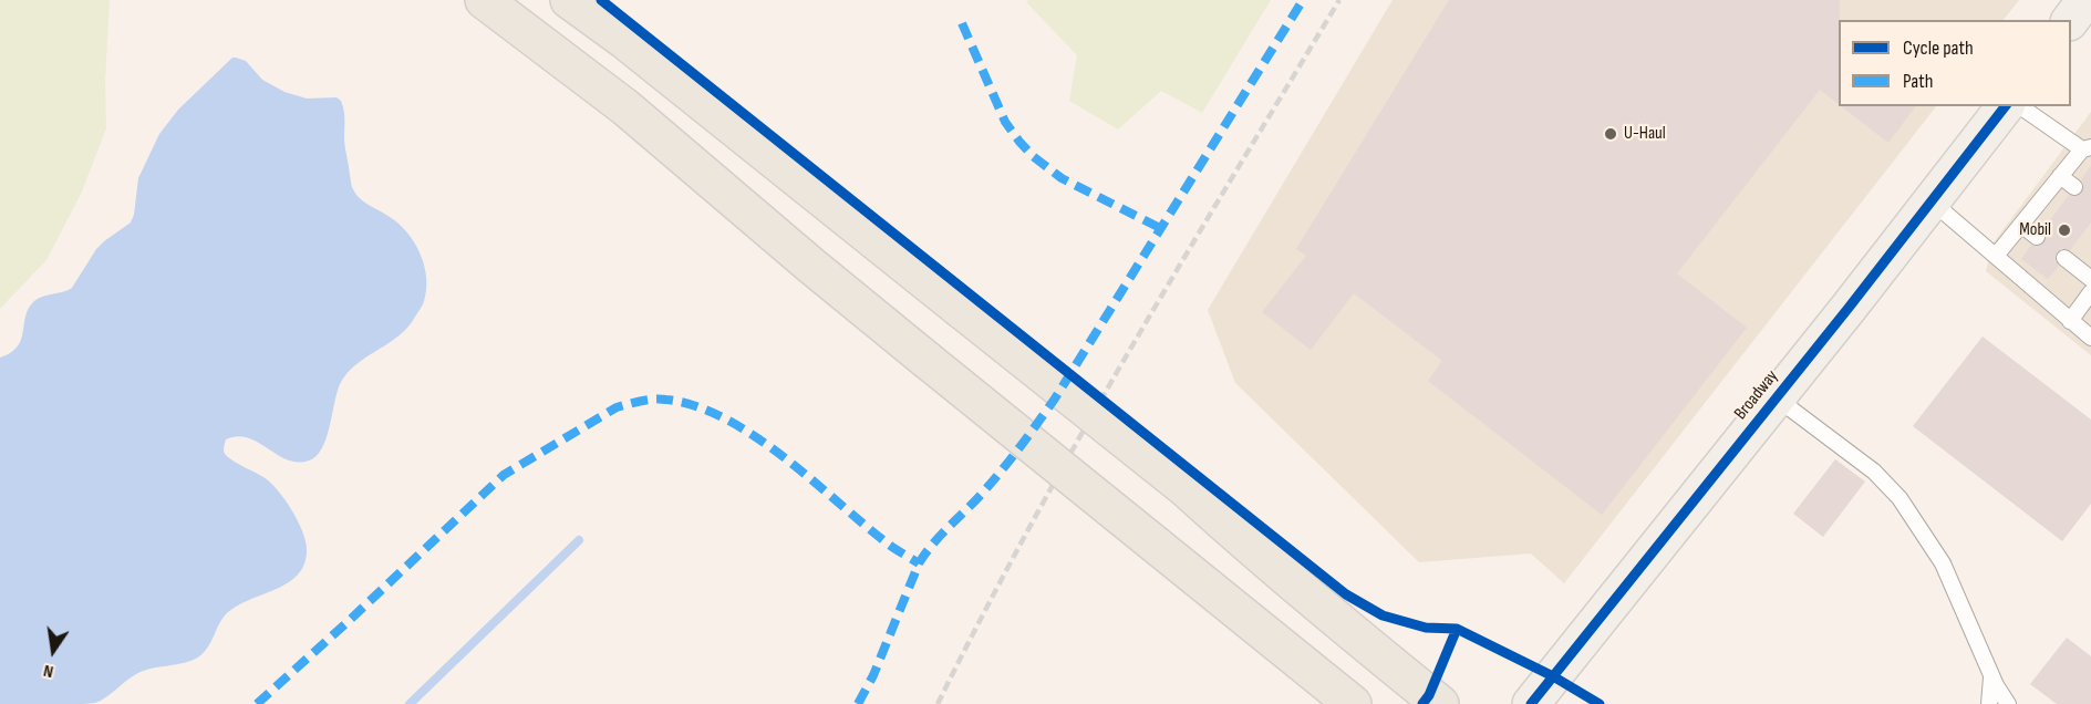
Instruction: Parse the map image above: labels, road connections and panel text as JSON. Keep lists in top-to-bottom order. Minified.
{"streets":{"main road":["Broadway"]},"places":["U-Haul","Mobil"],"legend":["Cycle path","Path"],"north":"bottom"}
